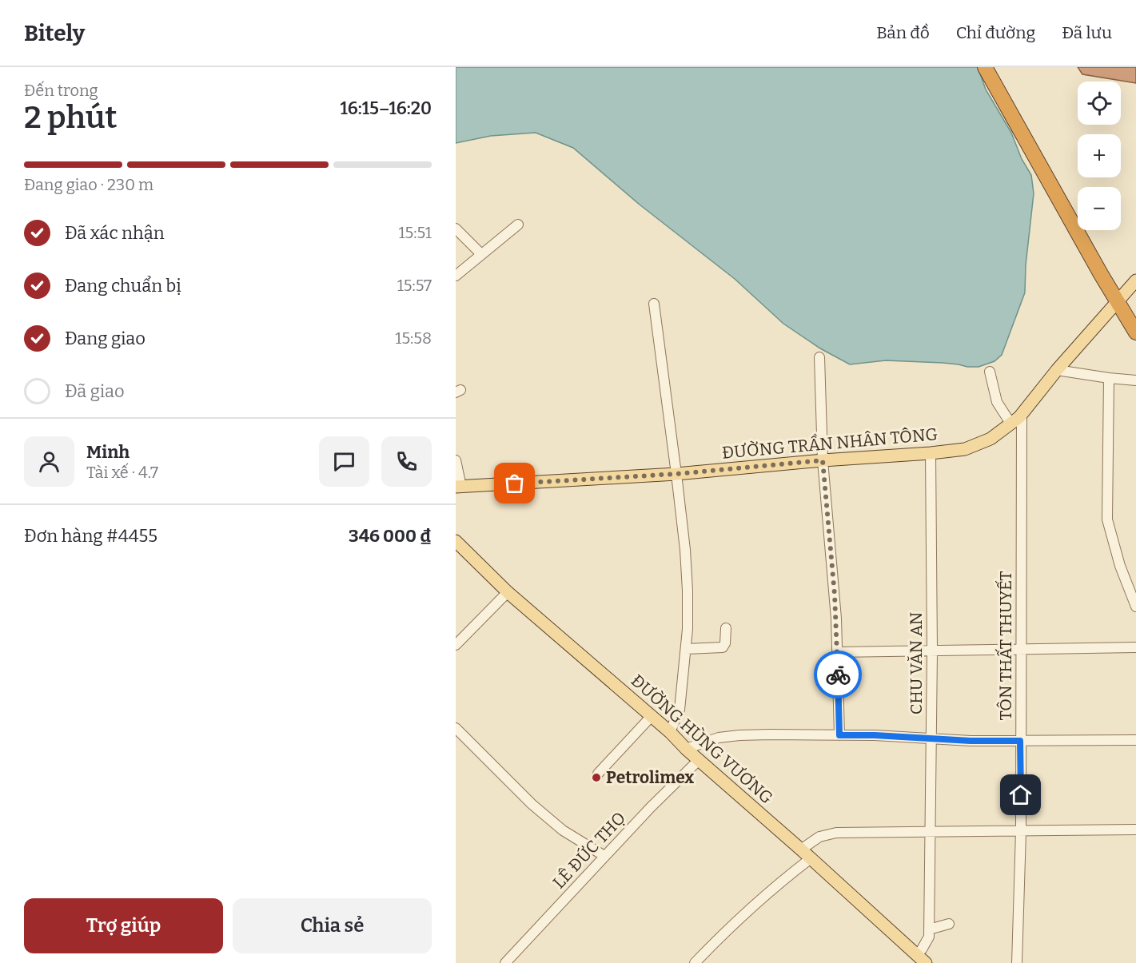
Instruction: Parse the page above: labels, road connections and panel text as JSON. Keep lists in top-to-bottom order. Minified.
{"streets":{"main road":["ĐƯỜNG TRẦN NHÂN TÔNG","ĐƯỜNG HÙNG VƯƠNG"],"street":["TÔN THẤT THUYẾT","CHU VĂN AN","LÊ ĐỨC THỌ"]},"crossings":[["ĐƯỜNG TRẦN NHÂN TÔNG","TÔN THẤT THUYẾT"],["ĐƯỜNG TRẦN NHÂN TÔNG","CHU VĂN AN"],["CHU VĂN AN","ĐƯỜNG HÙNG VƯƠNG"],["ĐƯỜNG HÙNG VƯƠNG","LÊ ĐỨC THỌ"]],"places":["Petrolimex"],"page":{"header":"Bitely","nav":["Bản đồ","Chỉ đường","Đã lưu"],"heading":["2 phút","Đến trong","16:15–16:20"],"panel":["Minh","Tài xế · 4.7","Đơn hàng #4455","346 000 ₫"],"map_buttons":["+","−"],"bar":"Đang giao · 230 m","list":[["Đã xác nhận","15:51"],["Đang chuẩn bị","15:57"],["Đang giao","15:58"],"Đã giao"],"buttons":["Trợ giúp","Chia sẻ"]}}
